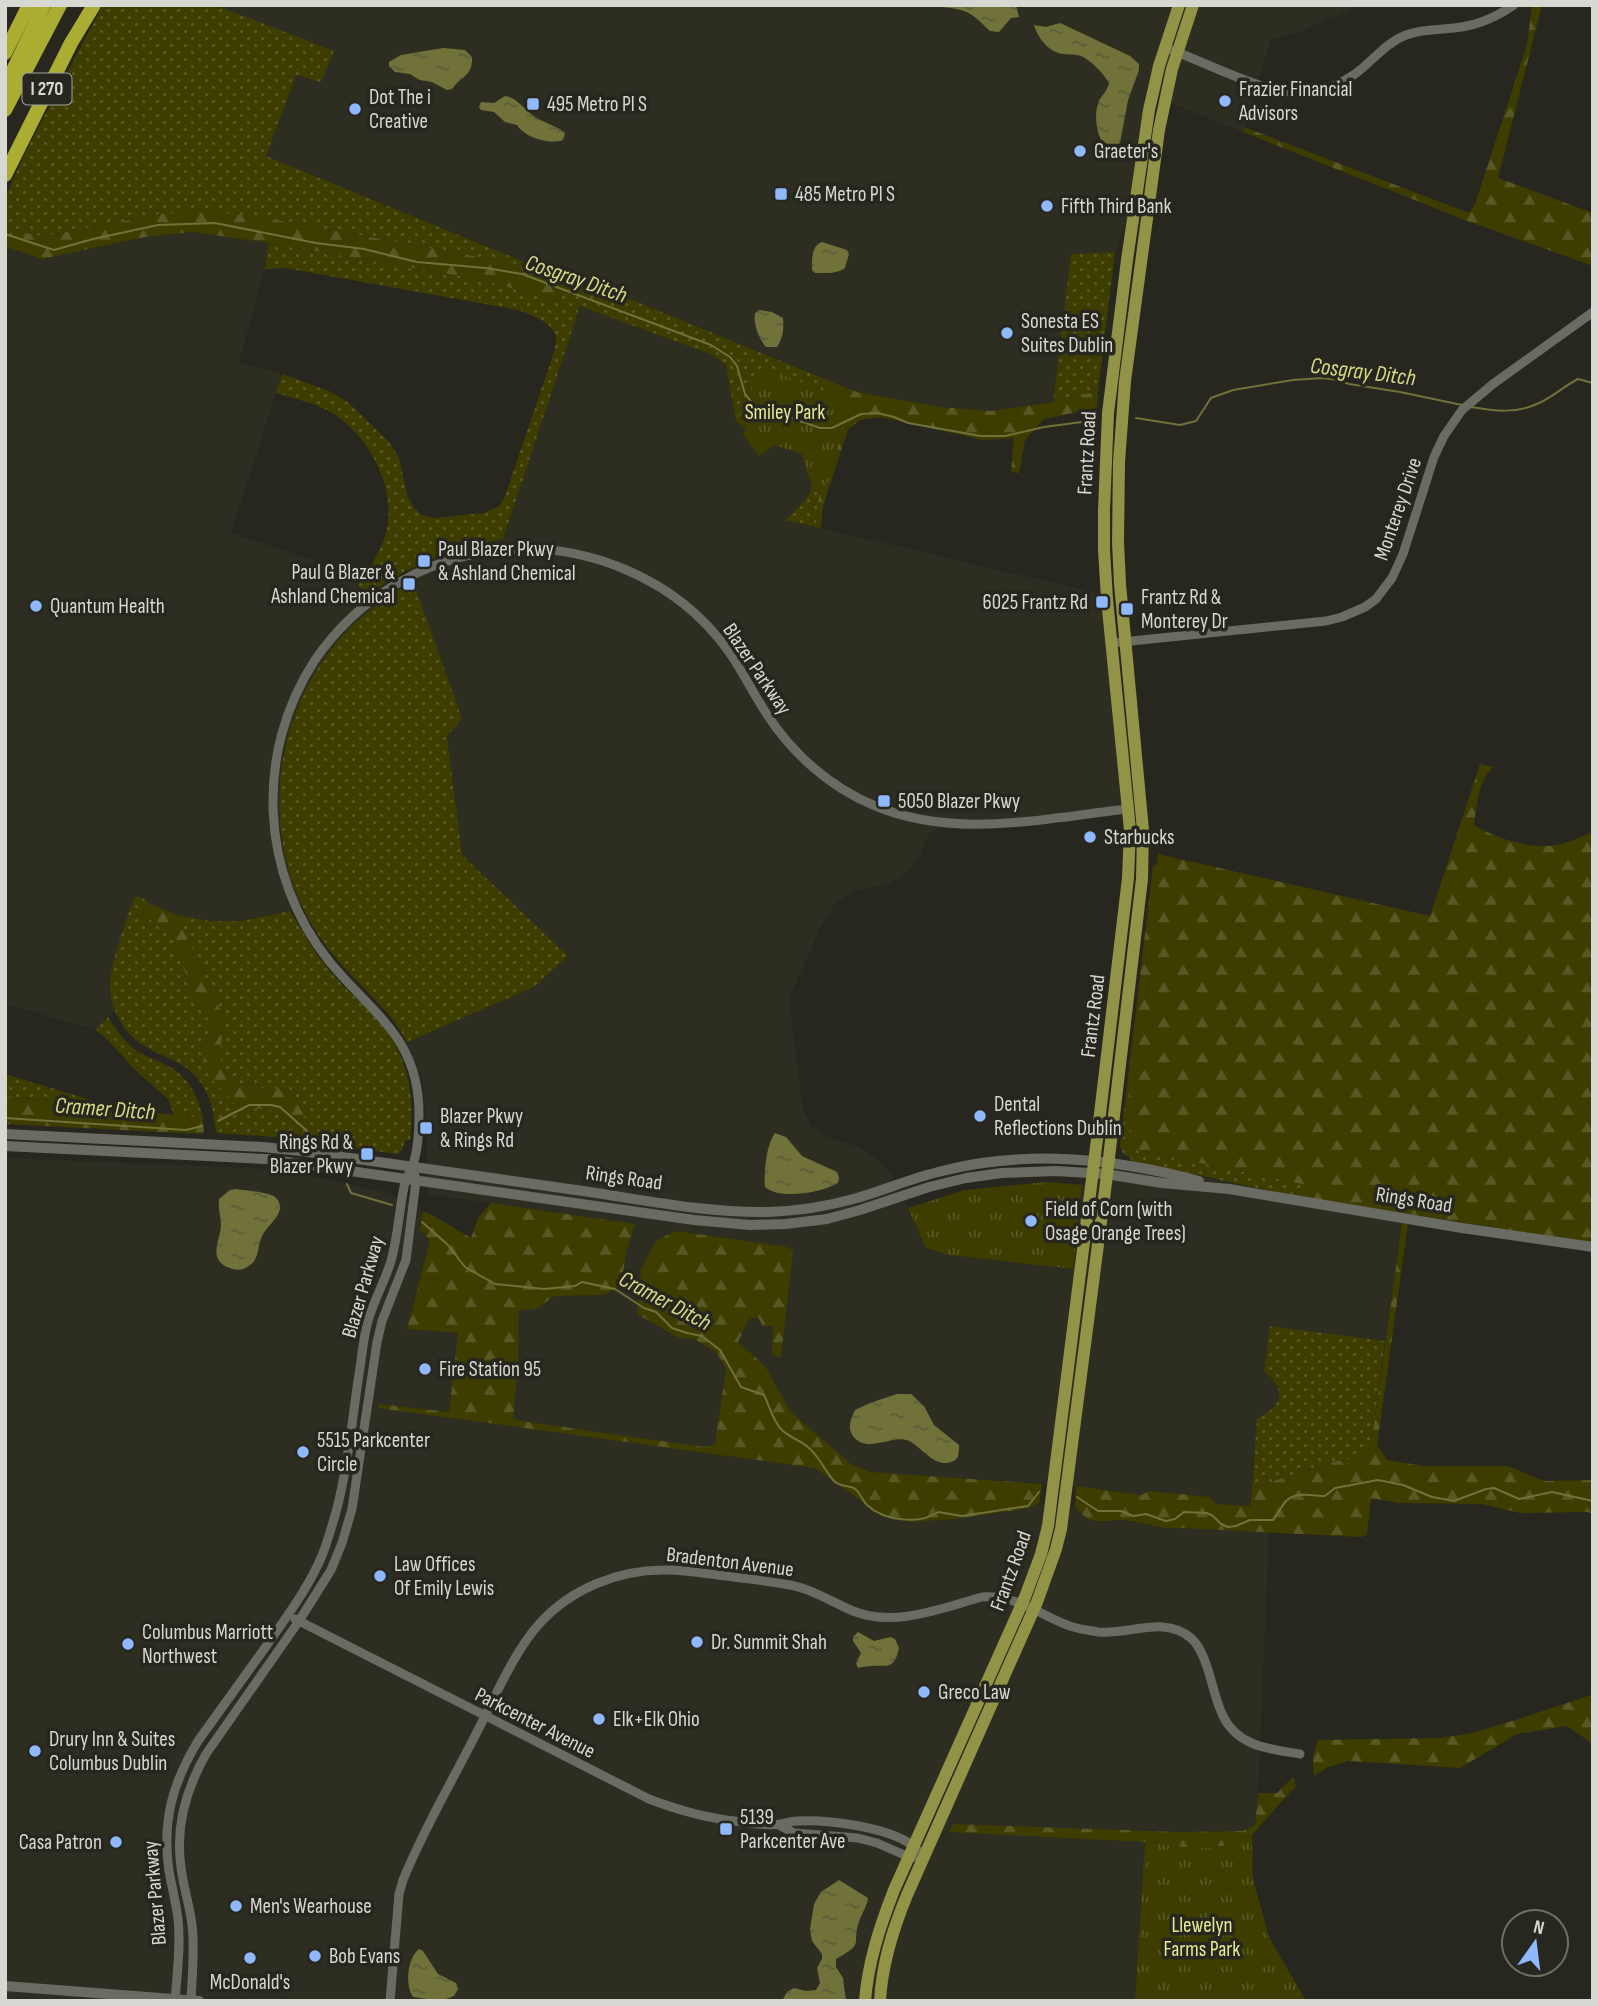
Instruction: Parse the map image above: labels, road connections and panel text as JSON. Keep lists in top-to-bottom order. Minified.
{"streets":{"highway":["I 270"],"main road":["Frantz Road","Rings Road"],"street":["Monterey Drive","Blazer Parkway","Bradenton Avenue","Parkcenter Avenue"]},"crossings":[["Frantz Road","Monterey Drive"],["Frantz Road","Blazer Parkway"],["Frantz Road","Rings Road"],["Frantz Road","Bradenton Avenue"],["Frantz Road","Parkcenter Avenue"],["Blazer Parkway","Rings Road"],["Blazer Parkway","Parkcenter Avenue"],["Bradenton Avenue","Parkcenter Avenue"]],"water":["Cosgray Ditch","Cramer Ditch"],"parks":["Smiley Park","Llewelyn Farms Park"],"places":{"other":["Frazier Financial Advisors","Dot The i Creative","Graeter's","Fifth Third Bank","Sonesta ES Suites Dublin","Quantum Health","Starbucks","Dental Reflections Dublin","Field of Corn (with Osage Orange Trees)","Fire Station 95","5515 Parkcenter Circle","Law Offices Of Emily Lewis","Dr. Summit Shah","Columbus Marriott Northwest","Greco Law","Elk+Elk Ohio","Drury Inn & Suites Columbus Dublin","Casa Patron","Men's Wearhouse","Bob Evans","McDonald's"],"transit":["495 Metro Pl S","485 Metro Pl S","Paul Blazer Pkwy & Ashland Chemical","Paul G Blazer & Ashland Chemical","6025 Frantz Rd","Frantz Rd & Monterey Dr","5050 Blazer Pkwy","Blazer Pkwy & Rings Rd","Rings Rd & Blazer Pkwy","5139 Parkcenter Ave"]},"north":"top"}
